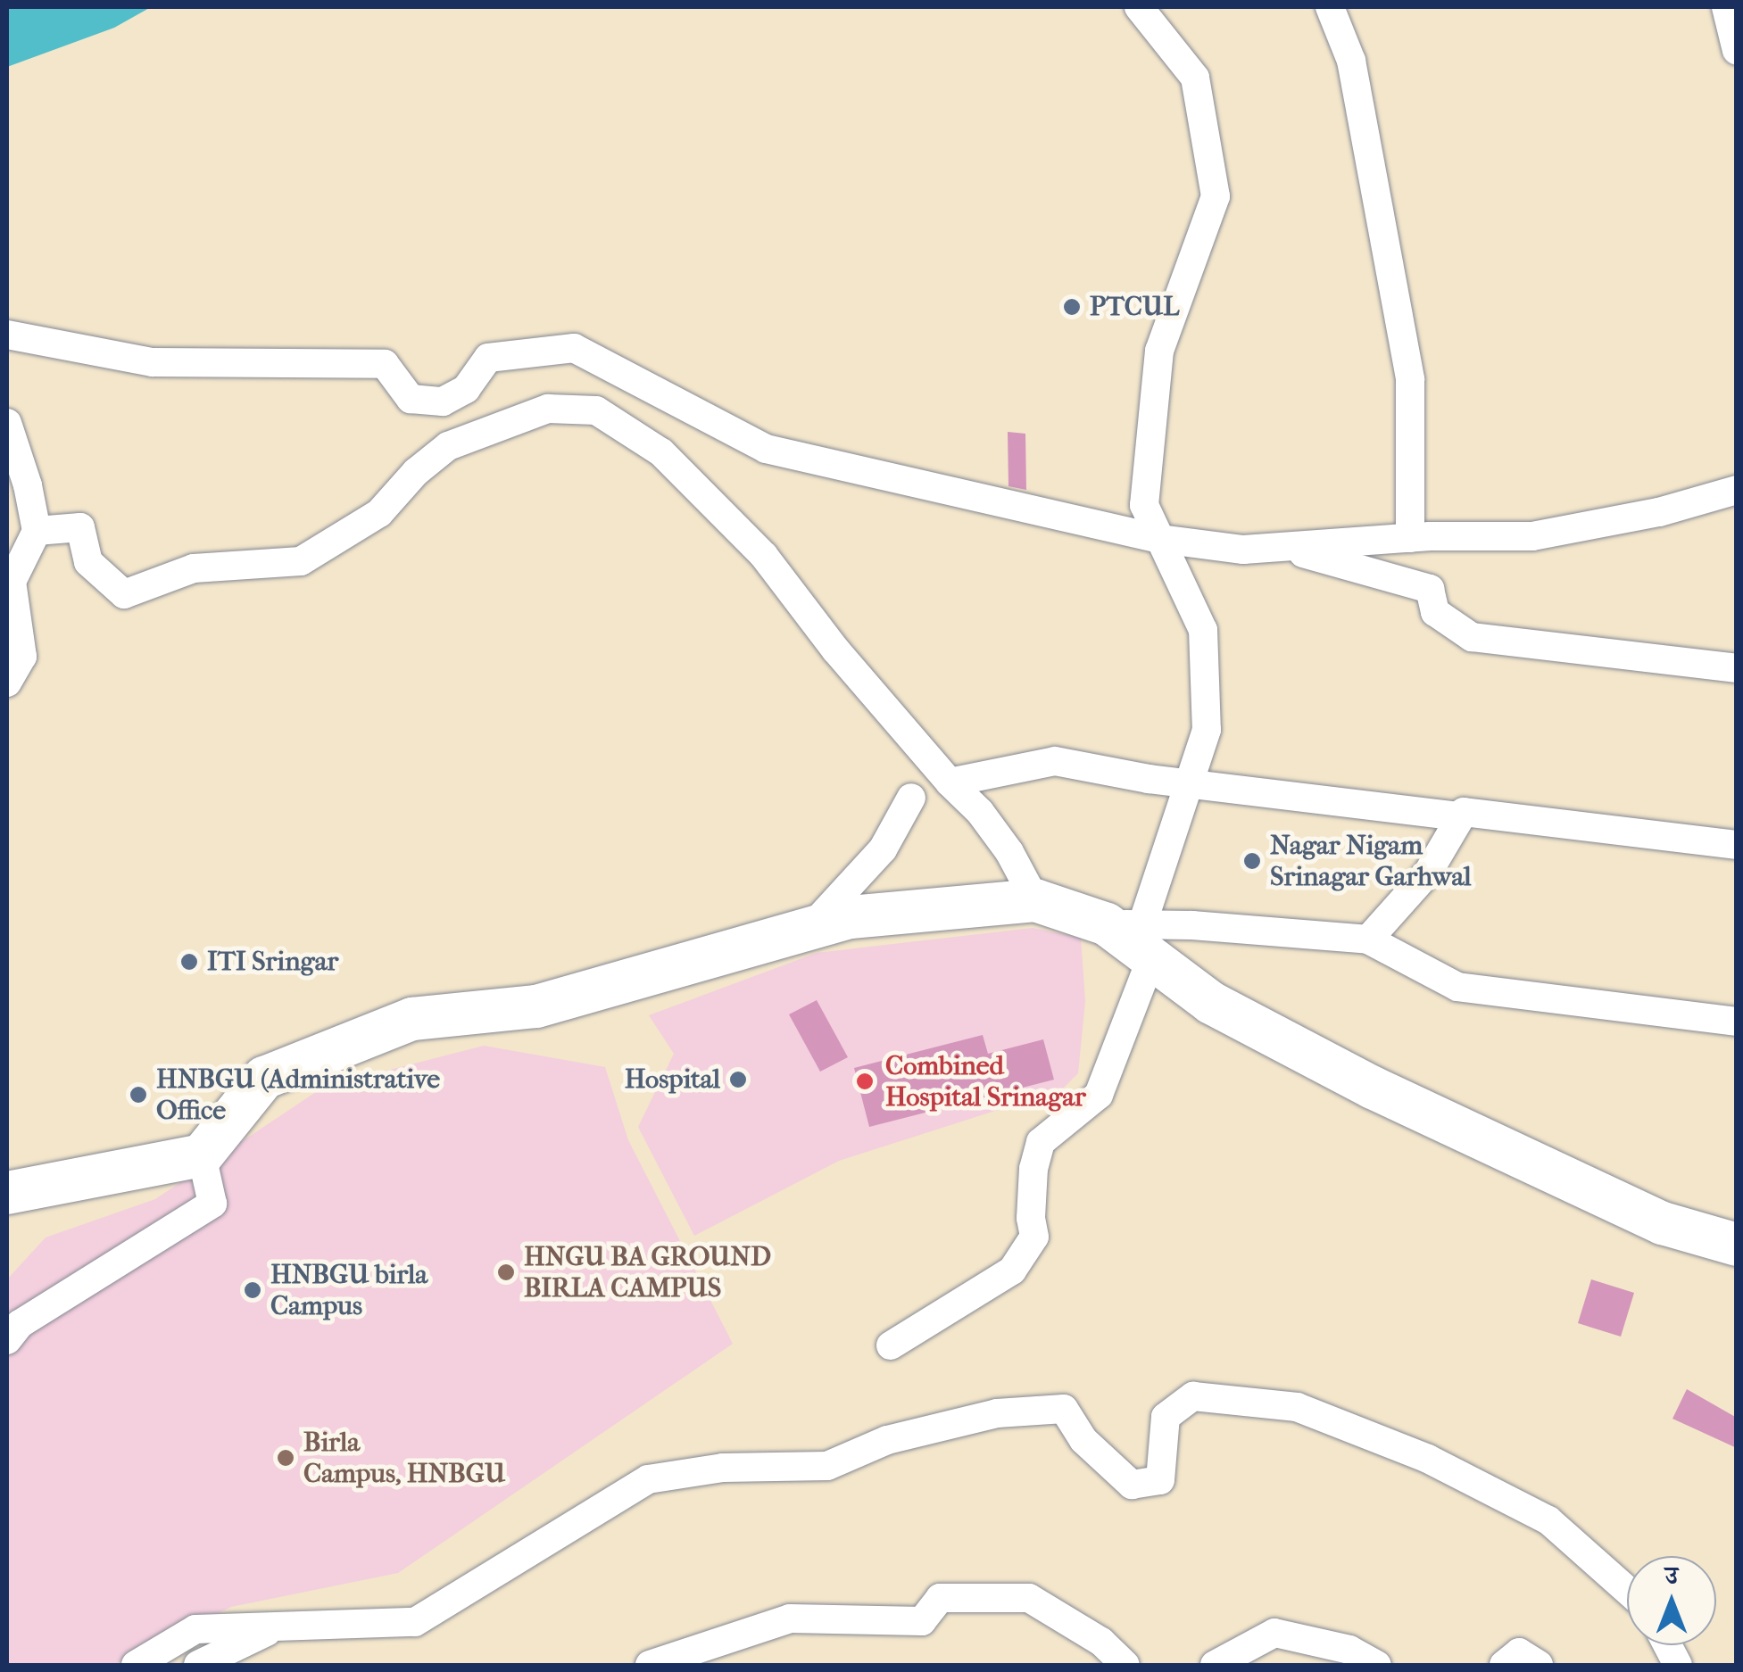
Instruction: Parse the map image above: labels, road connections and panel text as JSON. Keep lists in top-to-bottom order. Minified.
{"places":["PTCUL","Nagar Nigam Srinagar Garhwal","ITI Sringar","Hospital","Combined Hospital Srinagar","HNBGU (Administrative Office","HNGU BA GROUND BIRLA CAMPUS","HNBGU birla Campus","Birla Campus, HNBGU"],"north":"top"}
